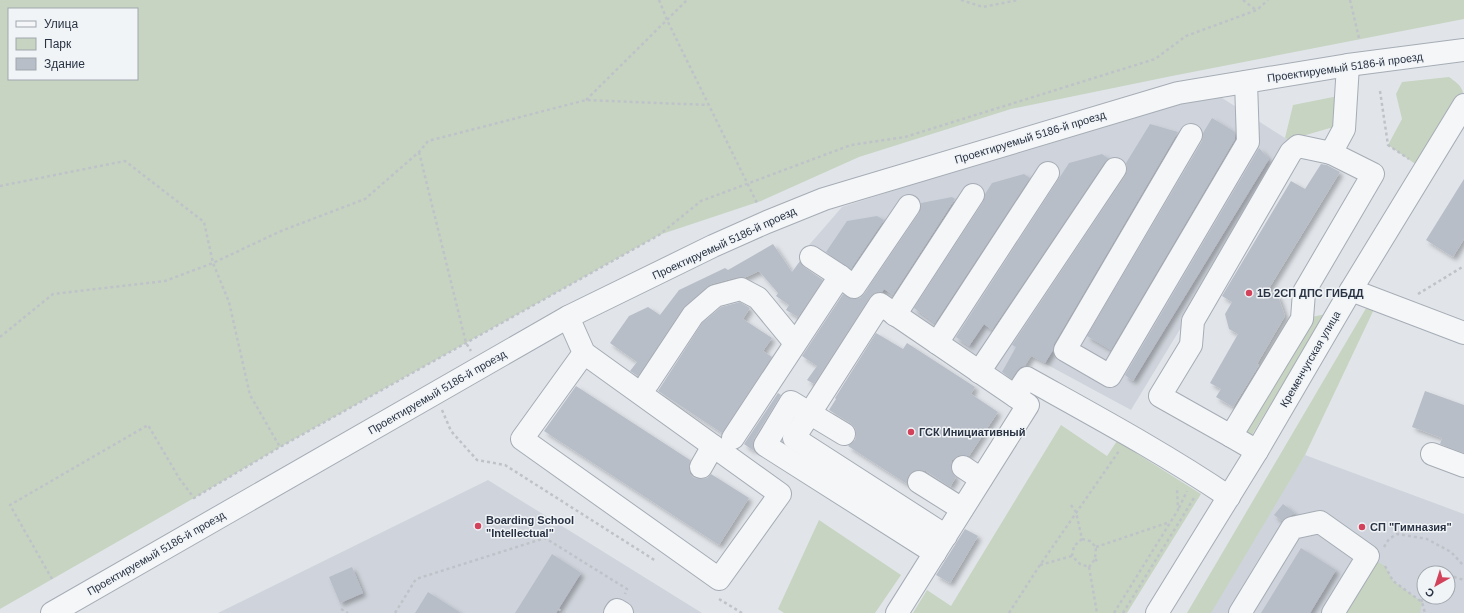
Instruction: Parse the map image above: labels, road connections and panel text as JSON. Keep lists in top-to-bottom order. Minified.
{"streets":{"street":["Проектируемый 5186-й проезд","Кременчугская улица"]},"places":["1Б 2СП ДПС ГИБДД","ГСК Инициативный","Boarding School \"Intellectual\"","СП \"Гимназия\""],"legend":["Улица","Парк","Здание"],"north":"bottom left"}
